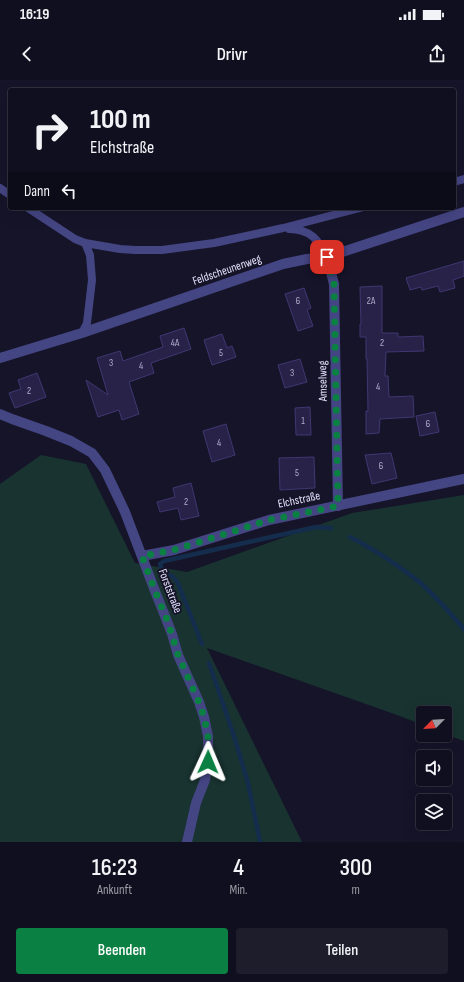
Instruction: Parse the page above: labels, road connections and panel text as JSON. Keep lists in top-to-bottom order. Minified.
{"streets":{"street":["Feldscheunenweg","Amselweg","Elchstraße","Forststraße"]},"crossings":[["Feldscheunenweg","Amselweg"],["Amselweg","Elchstraße"],["Elchstraße","Forststraße"]],"house_numbers":["6","2A","4A","2","5","3","4","3","4","2","1","6","4","6","5","2"],"north":"bottom left","page":{"status":"16:19","header":"Drivr","turn":["100 m","Elchstraße"],"then":"Dann","eta":["16:23","Ankunft","4","Min.","300","m"],"buttons":["Beenden","Teilen"]}}
